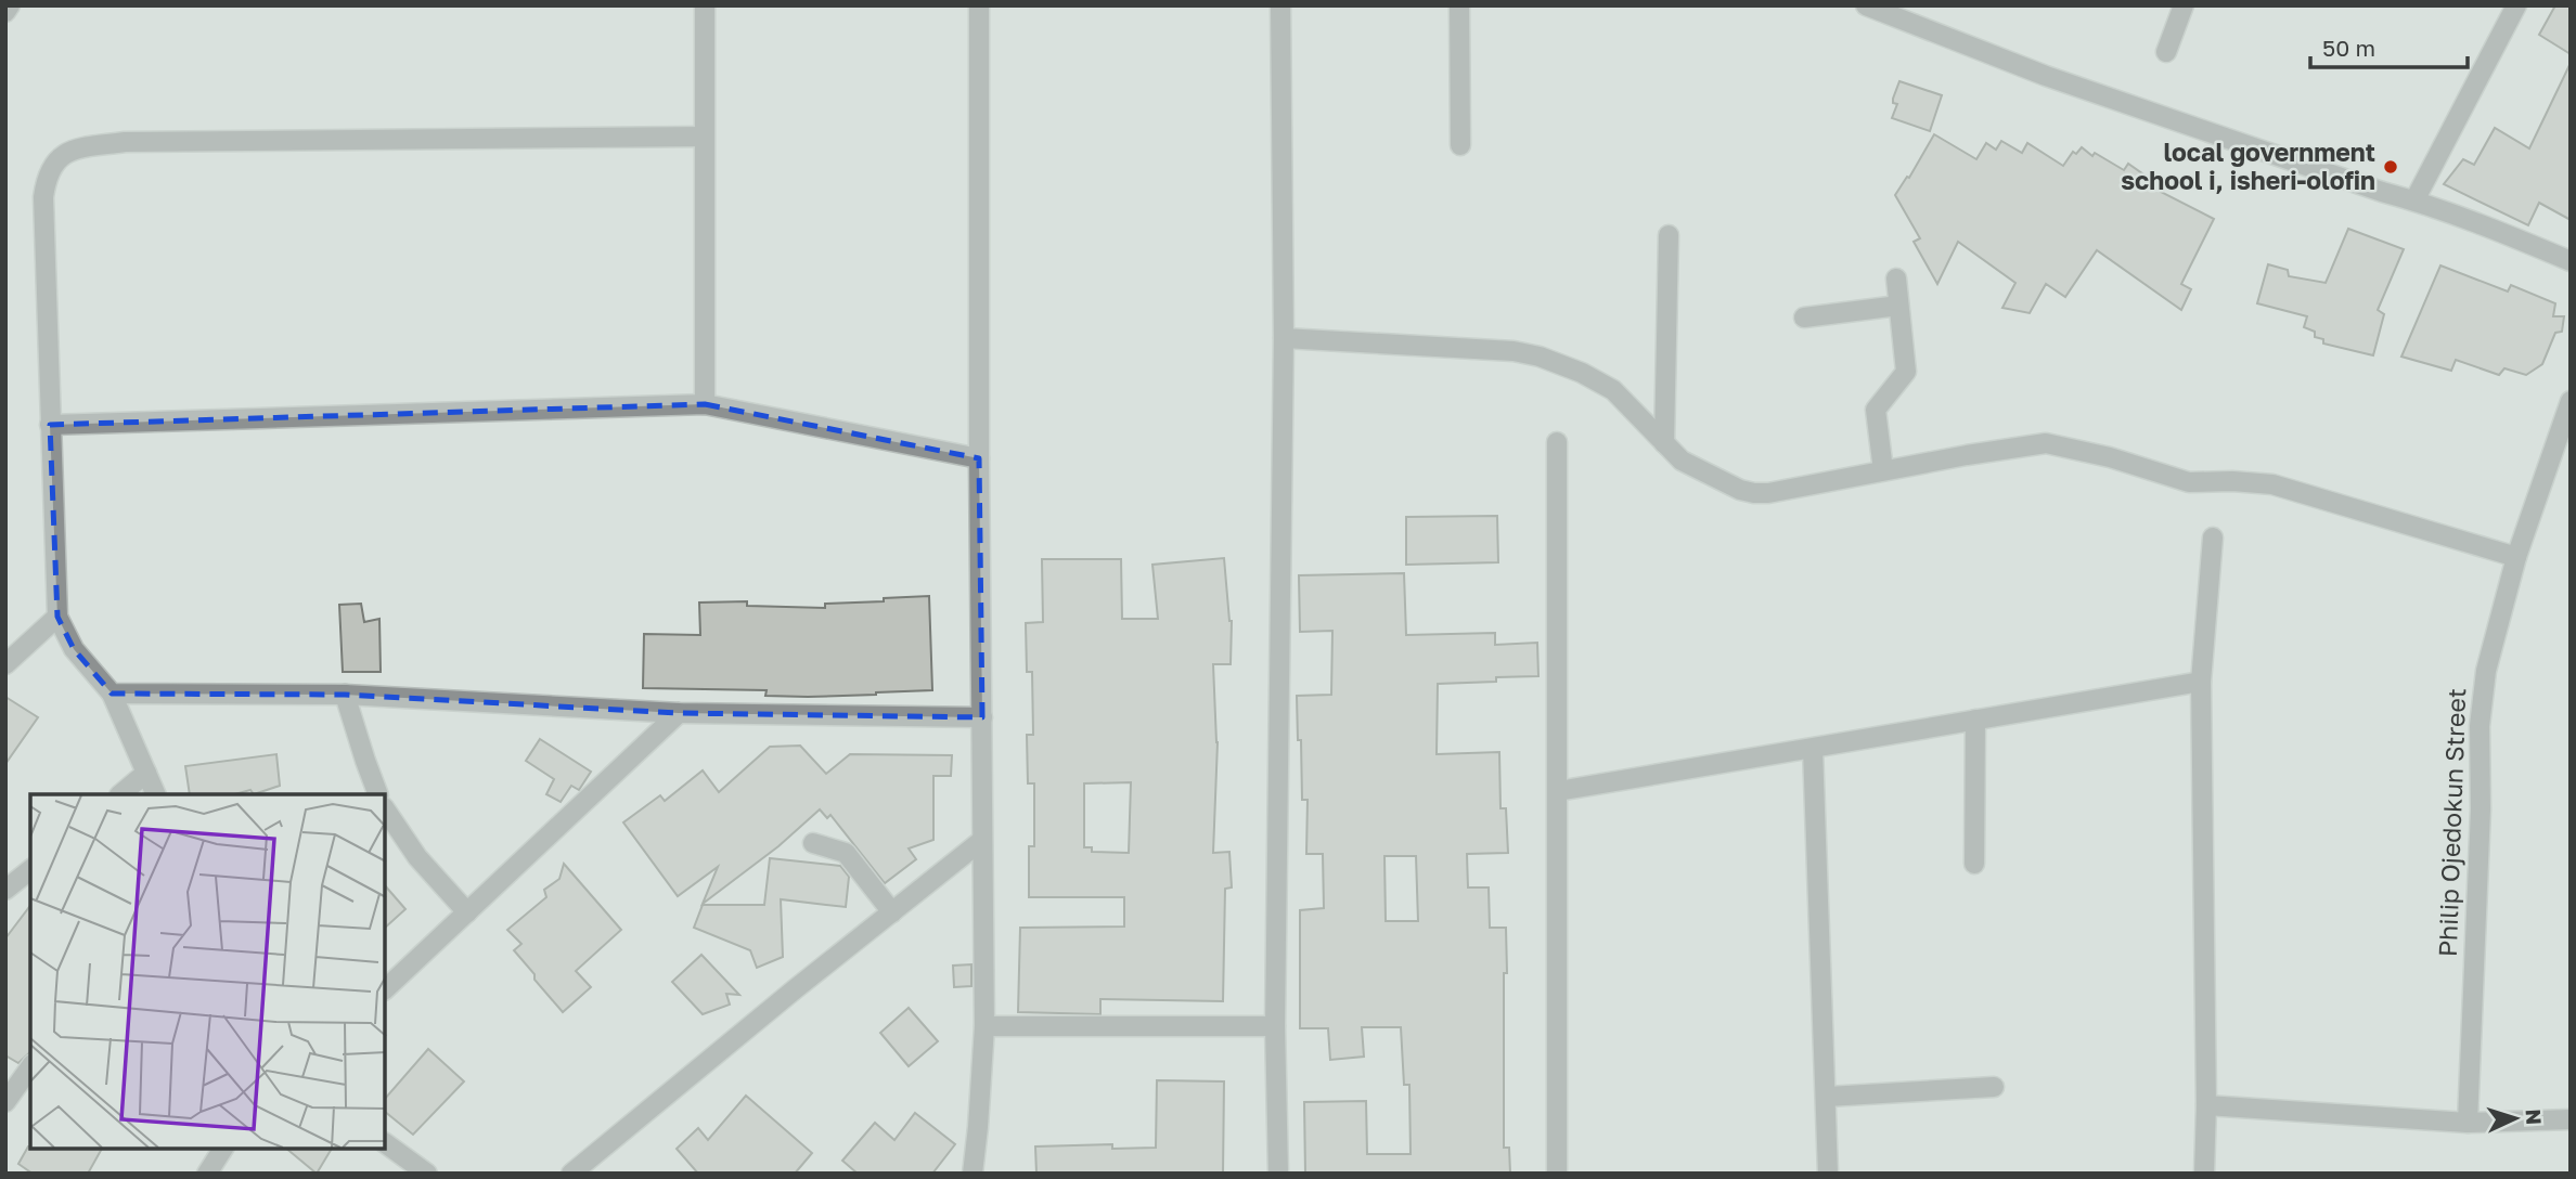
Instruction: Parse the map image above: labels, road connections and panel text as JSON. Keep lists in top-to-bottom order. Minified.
{"streets":{"street":["Philip Ojedokun Street"]},"places":["local government school i, isheri-olofin"],"scale_bar":"50 m","north":"right"}
